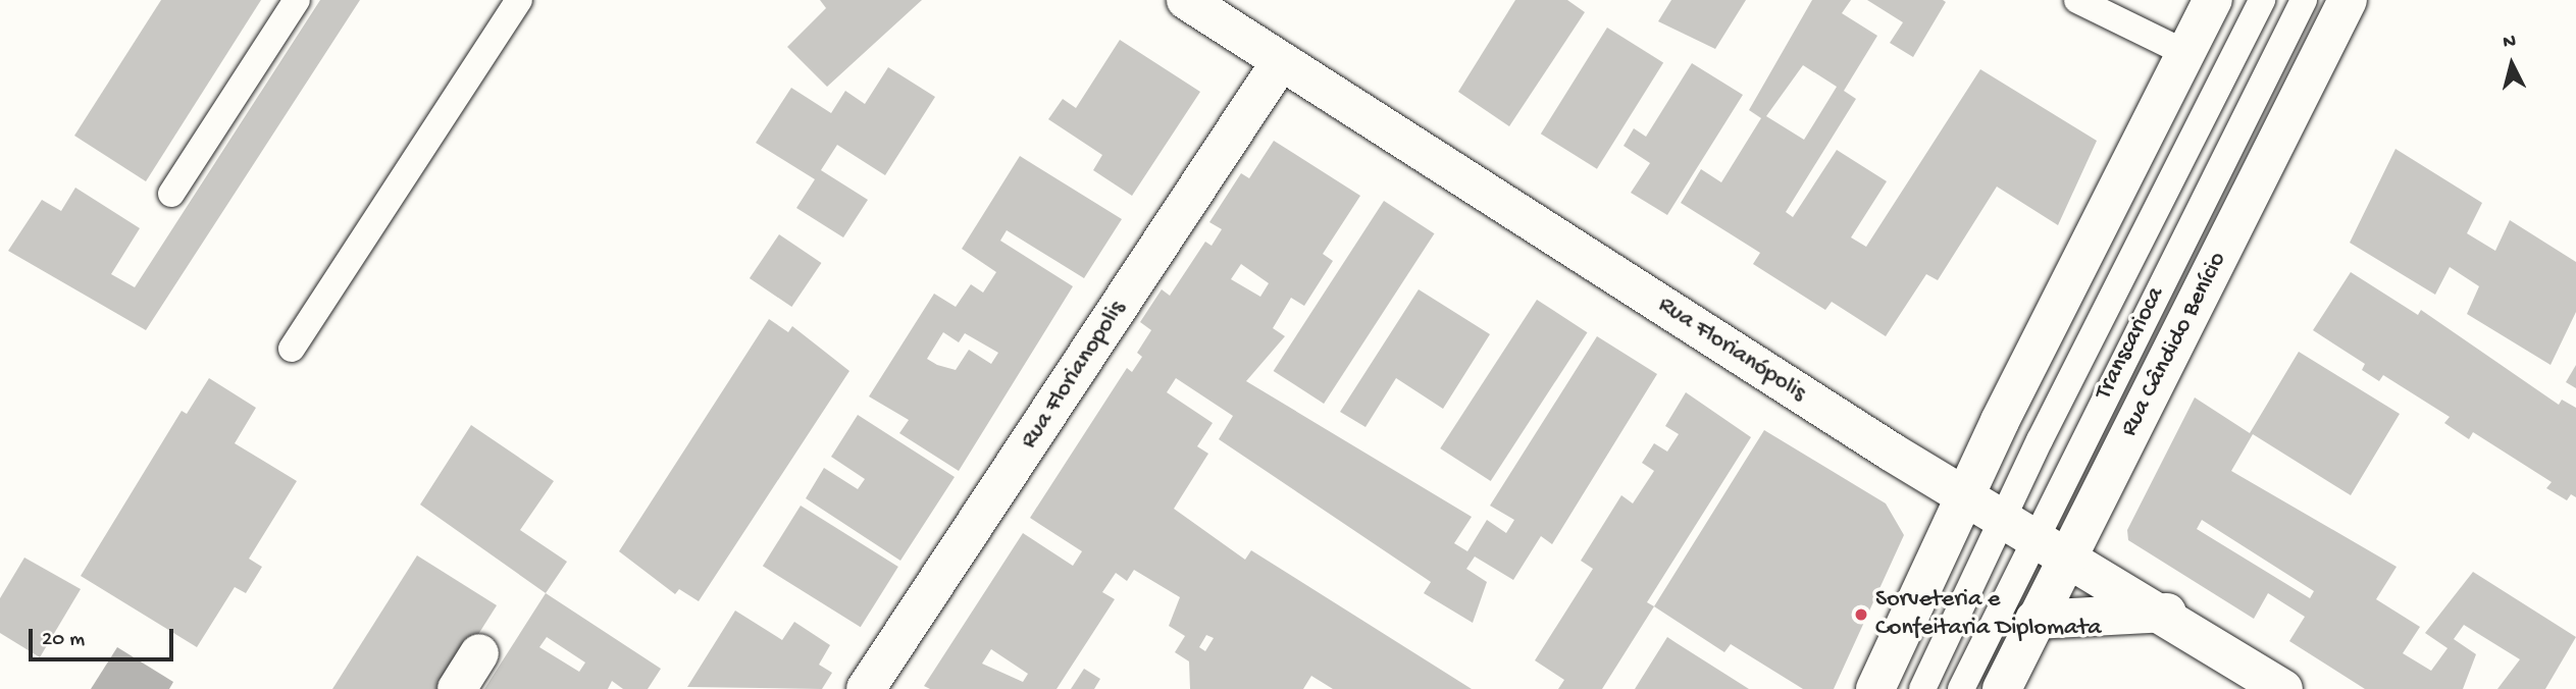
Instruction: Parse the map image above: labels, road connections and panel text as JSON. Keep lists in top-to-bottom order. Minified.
{"streets":{"street":["Rua Cândido Benício","Rua Florianópolis","Rua Florianopolis"],"lane":["Transcarioca"]},"crossings":[["Transcarioca","Rua Florianópolis"],["Rua Cândido Benício","Rua Florianópolis"],["Rua Florianópolis","Rua Florianopolis"]],"places":["Sorveteria e Confeitaria Diplomata"],"scale_bar":"20 m","north":"top"}
